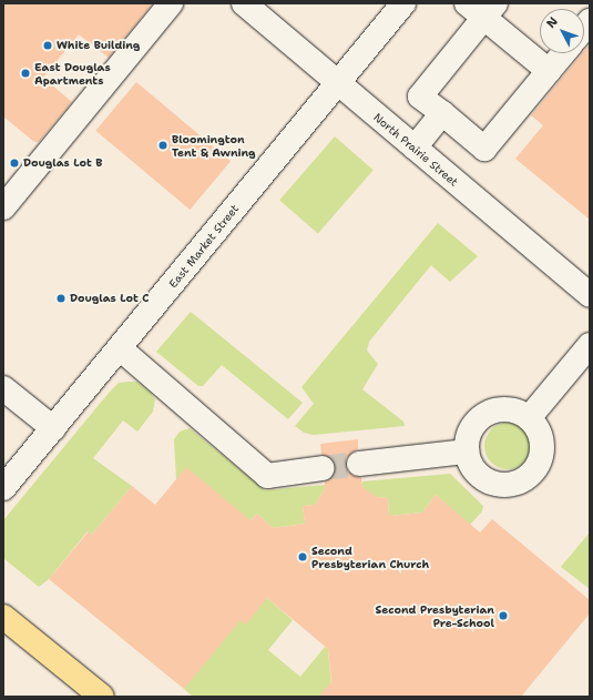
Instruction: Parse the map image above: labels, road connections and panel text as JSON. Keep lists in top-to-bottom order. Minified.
{"streets":{"street":["North Prairie Street","East Market Street"]},"crossings":[["North Prairie Street","East Market Street"]],"places":["White Building","East Douglas Apartments","Bloomington Tent & Awning","Douglas Lot B","Douglas Lot C","Second Presbyterian Church","Second Presbyterian Pre-School"],"north":"top left"}
